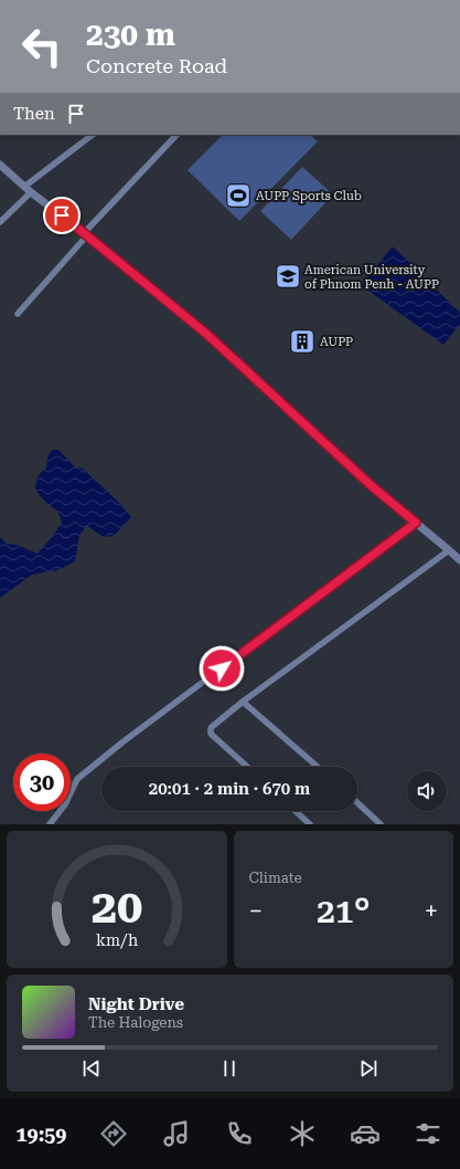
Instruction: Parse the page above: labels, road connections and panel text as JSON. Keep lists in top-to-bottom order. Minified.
{"places":{"sports":["AUPP Sports Club"],"school or university":["American University of Phnom Penh - AUPP"],"building":["AUPP"]},"page":{"turn":["230 m","Concrete Road"],"then":"Then","limit":"30","trip":"20:01 · 2 min · 670 m","tile":"Climate","heat":["−","21°","+"],"song":["Night Drive","The Halogens"],"tabs":"19:59","gauge":["20","km/h"]}}
